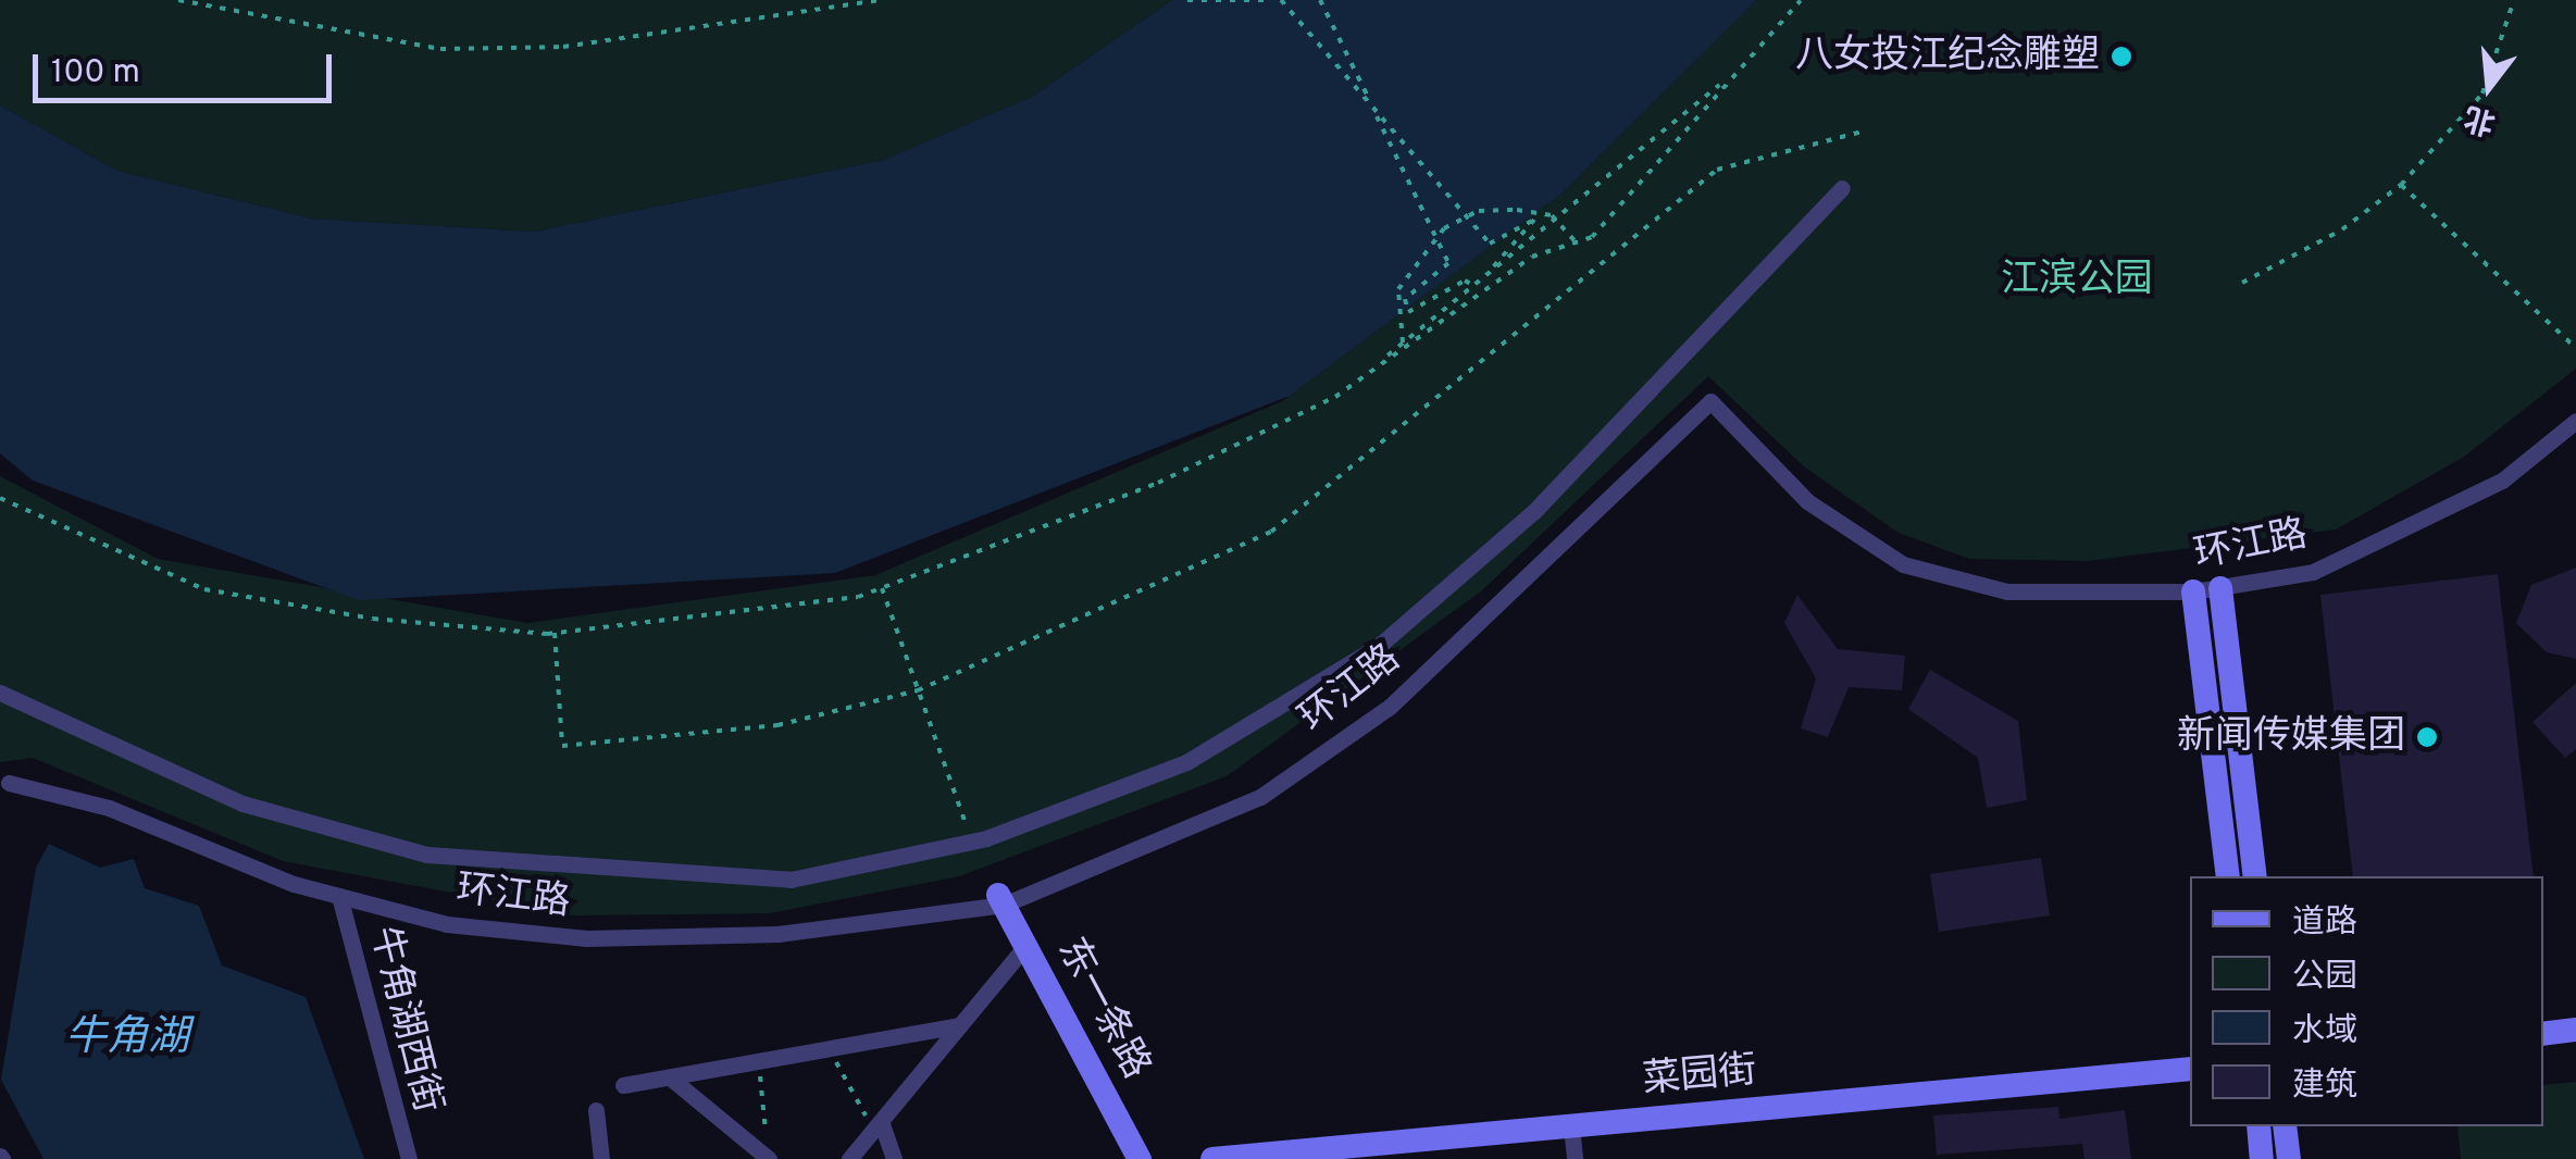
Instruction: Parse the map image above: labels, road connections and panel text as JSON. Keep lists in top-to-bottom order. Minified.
{"streets":{"street":["环江路","东一条路","牛角湖西街","菜园街"]},"crossings":[["环江路","东一条路"],["环江路","牛角湖西街"]],"water":["牛角湖"],"parks":["江滨公园"],"places":["八女投江纪念雕塑","新闻传媒集团"],"legend":["道路","公园","水域","建筑"],"scale_bar":"100 m","north":"bottom"}
